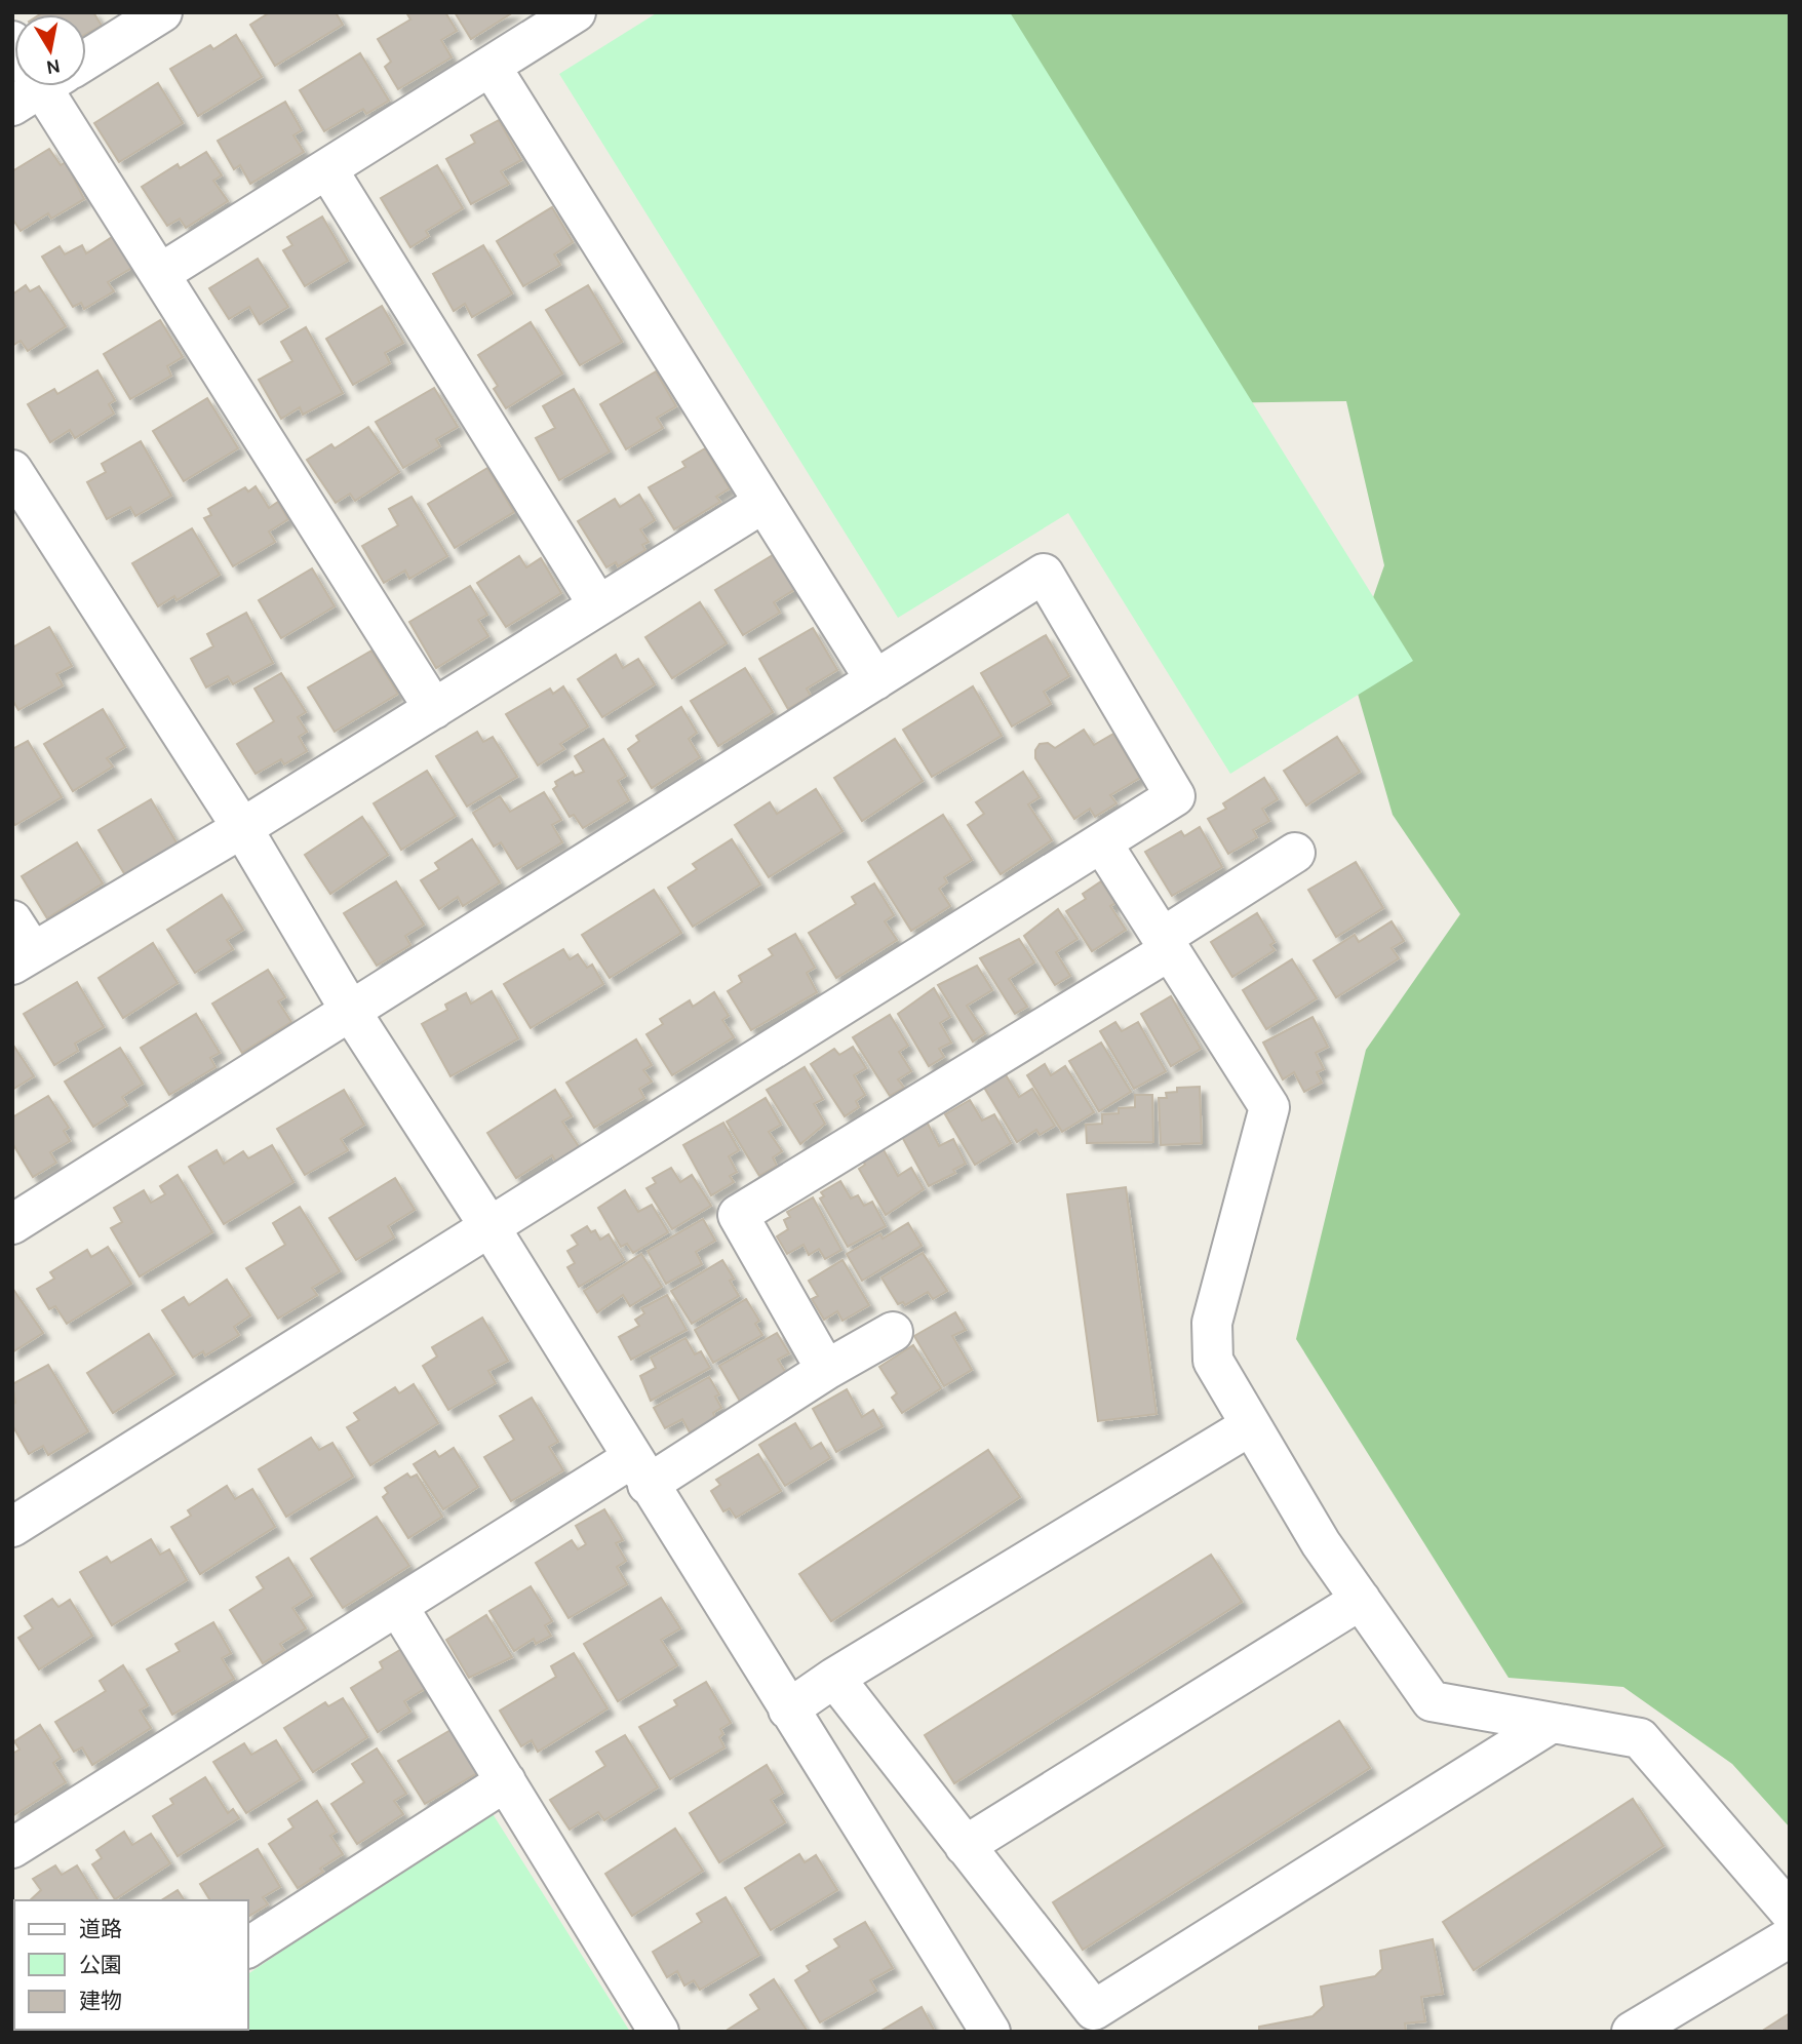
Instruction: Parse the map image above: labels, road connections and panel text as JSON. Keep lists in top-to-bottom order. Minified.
{"legend":["道路","公園","建物"],"north":"bottom"}
